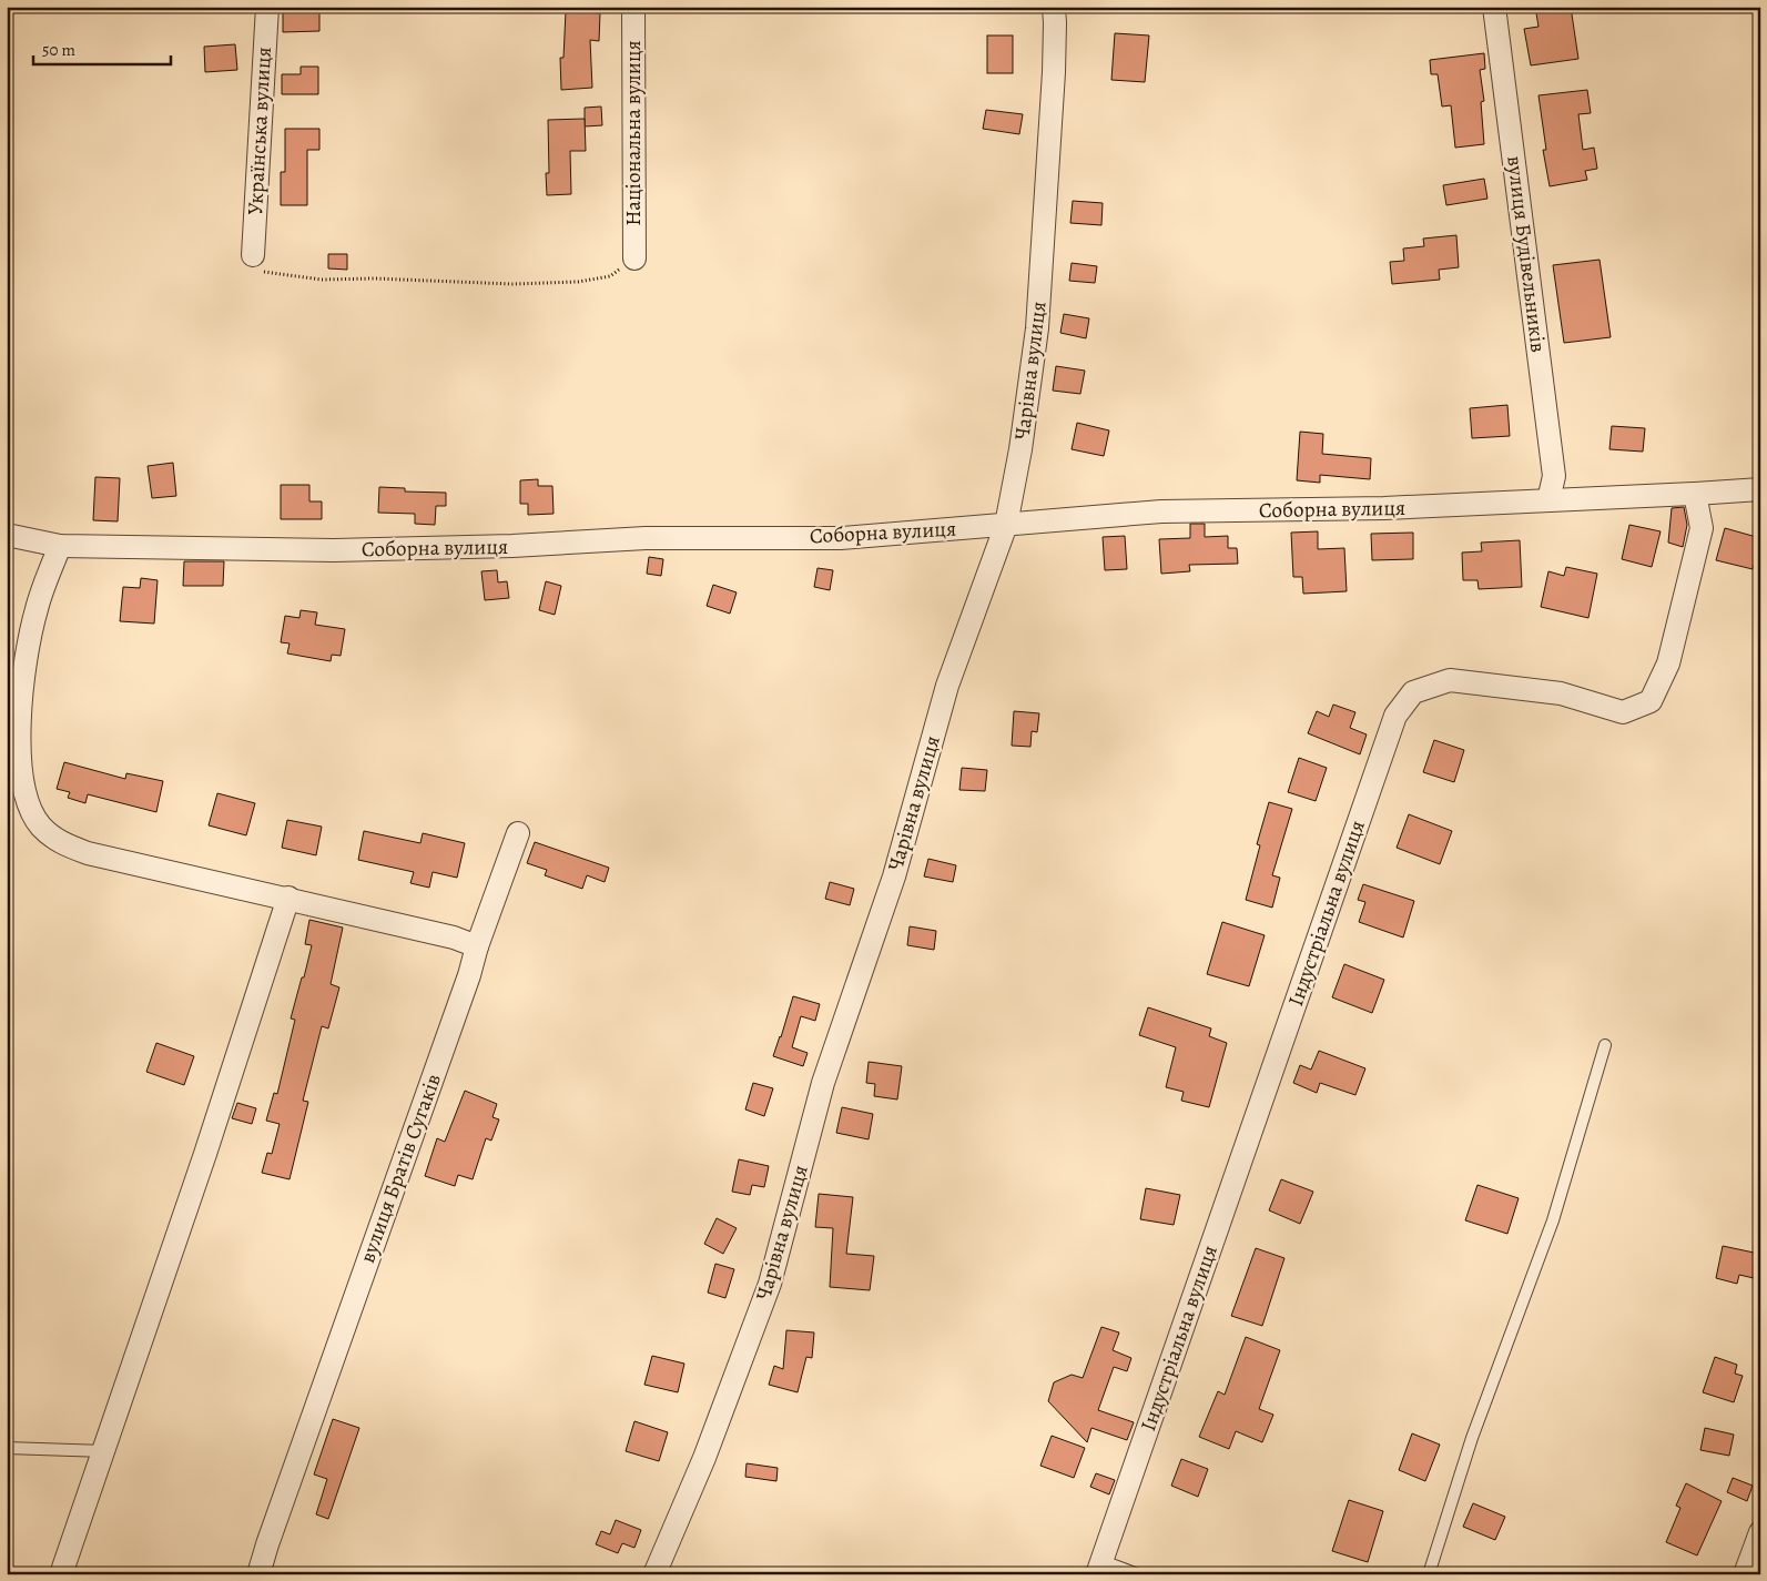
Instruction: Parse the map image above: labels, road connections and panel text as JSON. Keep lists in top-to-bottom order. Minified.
{"streets":{"street":["Українська вулиця","Національна вулиця","вулиця Будівельників","Чарівна вулиця","Соборна вулиця","Індустріальна вулиця","вулиця Братів Сугаків"]},"crossings":[["вулиця Будівельників","Соборна вулиця"],["Чарівна вулиця","Соборна вулиця"],["Соборна вулиця","Індустріальна вулиця"]],"scale_bar":"50 m"}
